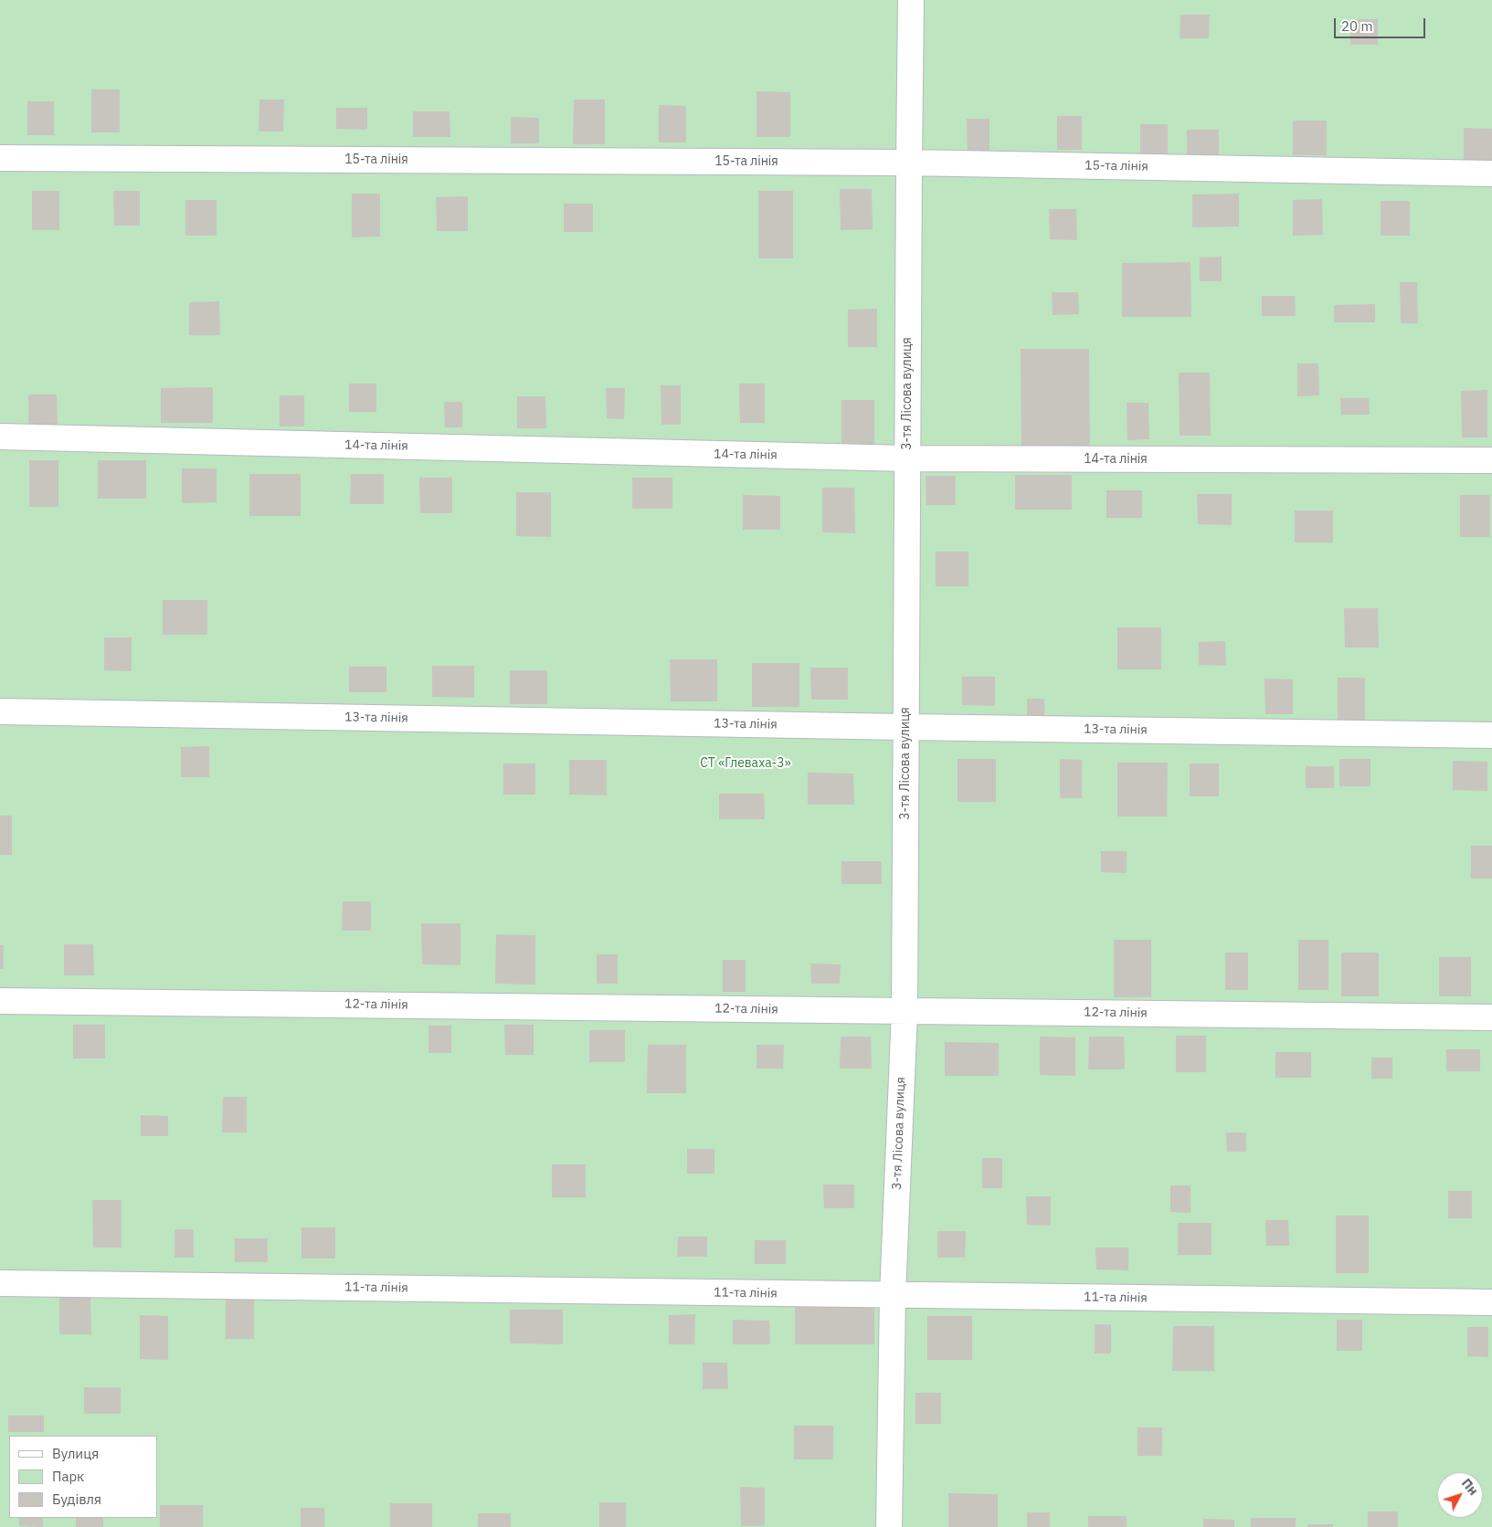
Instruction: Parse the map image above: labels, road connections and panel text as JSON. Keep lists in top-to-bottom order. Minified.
{"streets":{"street":["15-та лінія","3-тя Лісова вулиця","14-та лінія","13-та лінія","12-та лінія","11-та лінія"]},"crossings":[["15-та лінія","3-тя Лісова вулиця"],["3-тя Лісова вулиця","14-та лінія"],["3-тя Лісова вулиця","13-та лінія"],["3-тя Лісова вулиця","12-та лінія"],["3-тя Лісова вулиця","11-та лінія"]],"parks":["СТ «Глеваха-3»"],"legend":["Вулиця","Парк","Будівля"],"scale_bar":"20 m","north":"top right"}
